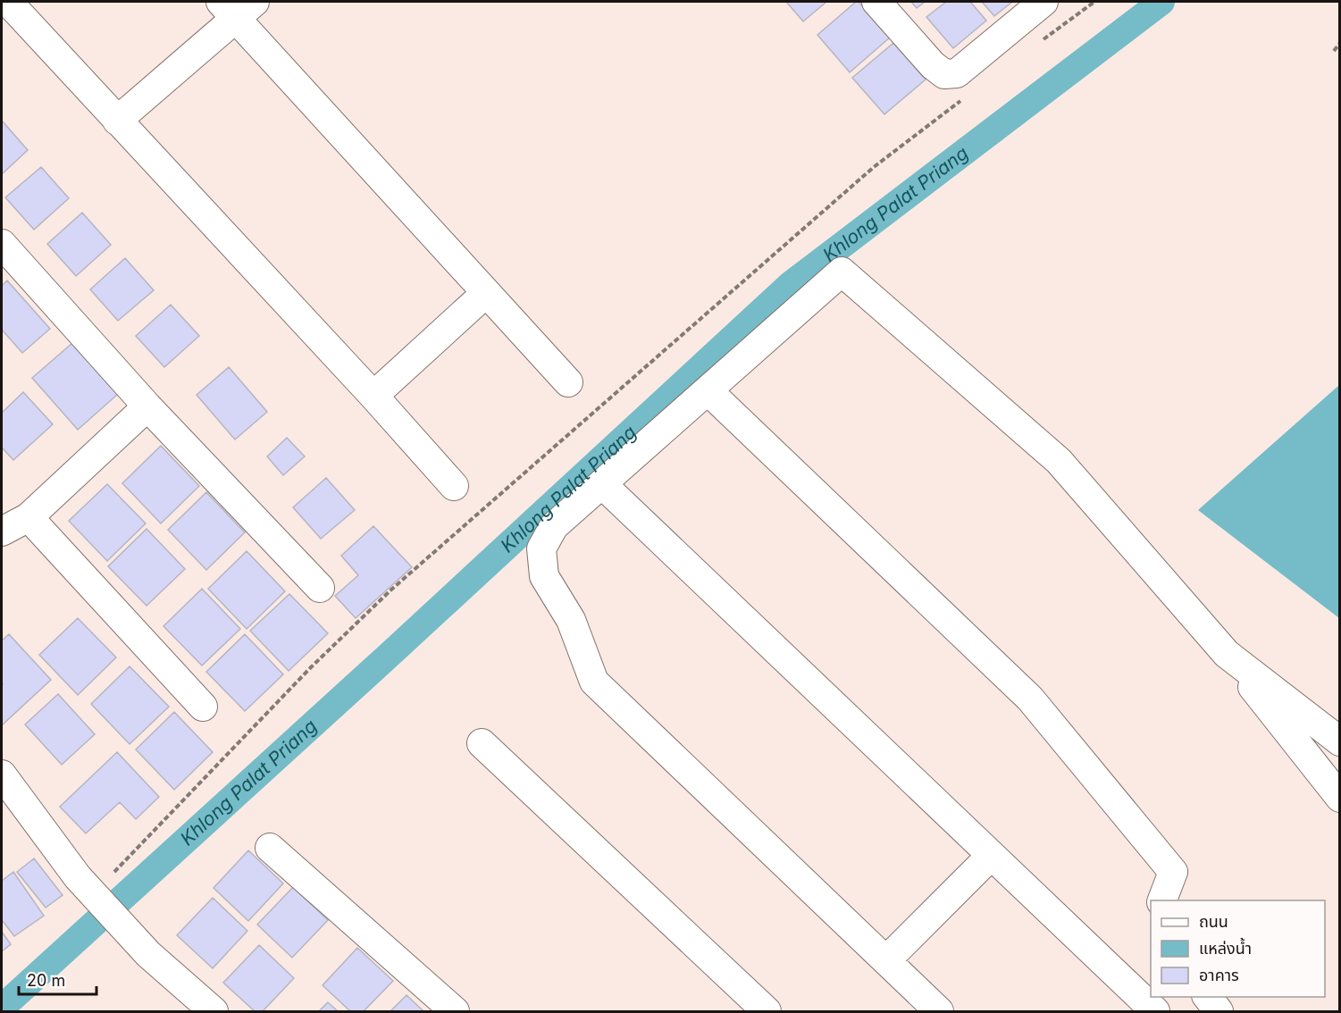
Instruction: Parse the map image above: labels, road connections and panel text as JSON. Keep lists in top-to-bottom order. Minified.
{"water":["Khlong Palat Priang"],"legend":["ถนน","แหล่งน้ำ","อาคาร"],"scale_bar":"20 m"}
